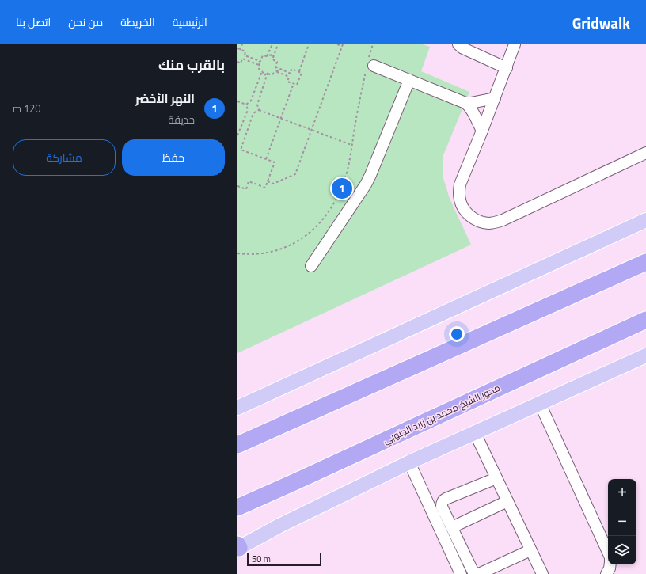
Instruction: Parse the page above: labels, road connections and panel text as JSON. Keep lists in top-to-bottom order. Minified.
{"streets":{"highway":["محور الشيخ محمد بن زايد الجنوبي"]},"scale_bar":"50 m","page":{"header":"Gridwalk","nav":["الرئيسية","الخريطة","من نحن","اتصل بنا"],"heading":"بالقرب منك","list":[{"mark":"1","name":"النهر الأخضر","note":"حديقة","value":"120 m"}],"buttons":["حفظ","مشاركة"],"pins":"1","map_buttons":["+","−"],"scale":"50 m"}}
